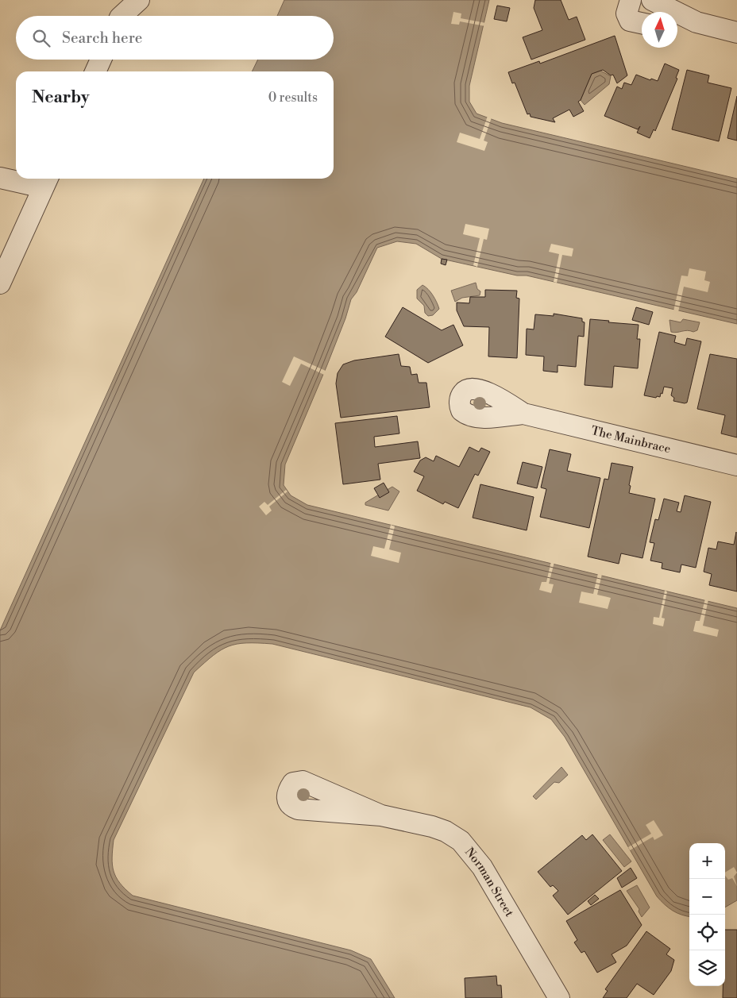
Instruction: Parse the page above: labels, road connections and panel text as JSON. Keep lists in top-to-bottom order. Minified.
{"streets":{"street":["The Mainbrace","Norman Street"]},"north":"top","page":{"search":"Search here","heading":["Nearby","0 results"],"map_buttons":["+","−"]}}
